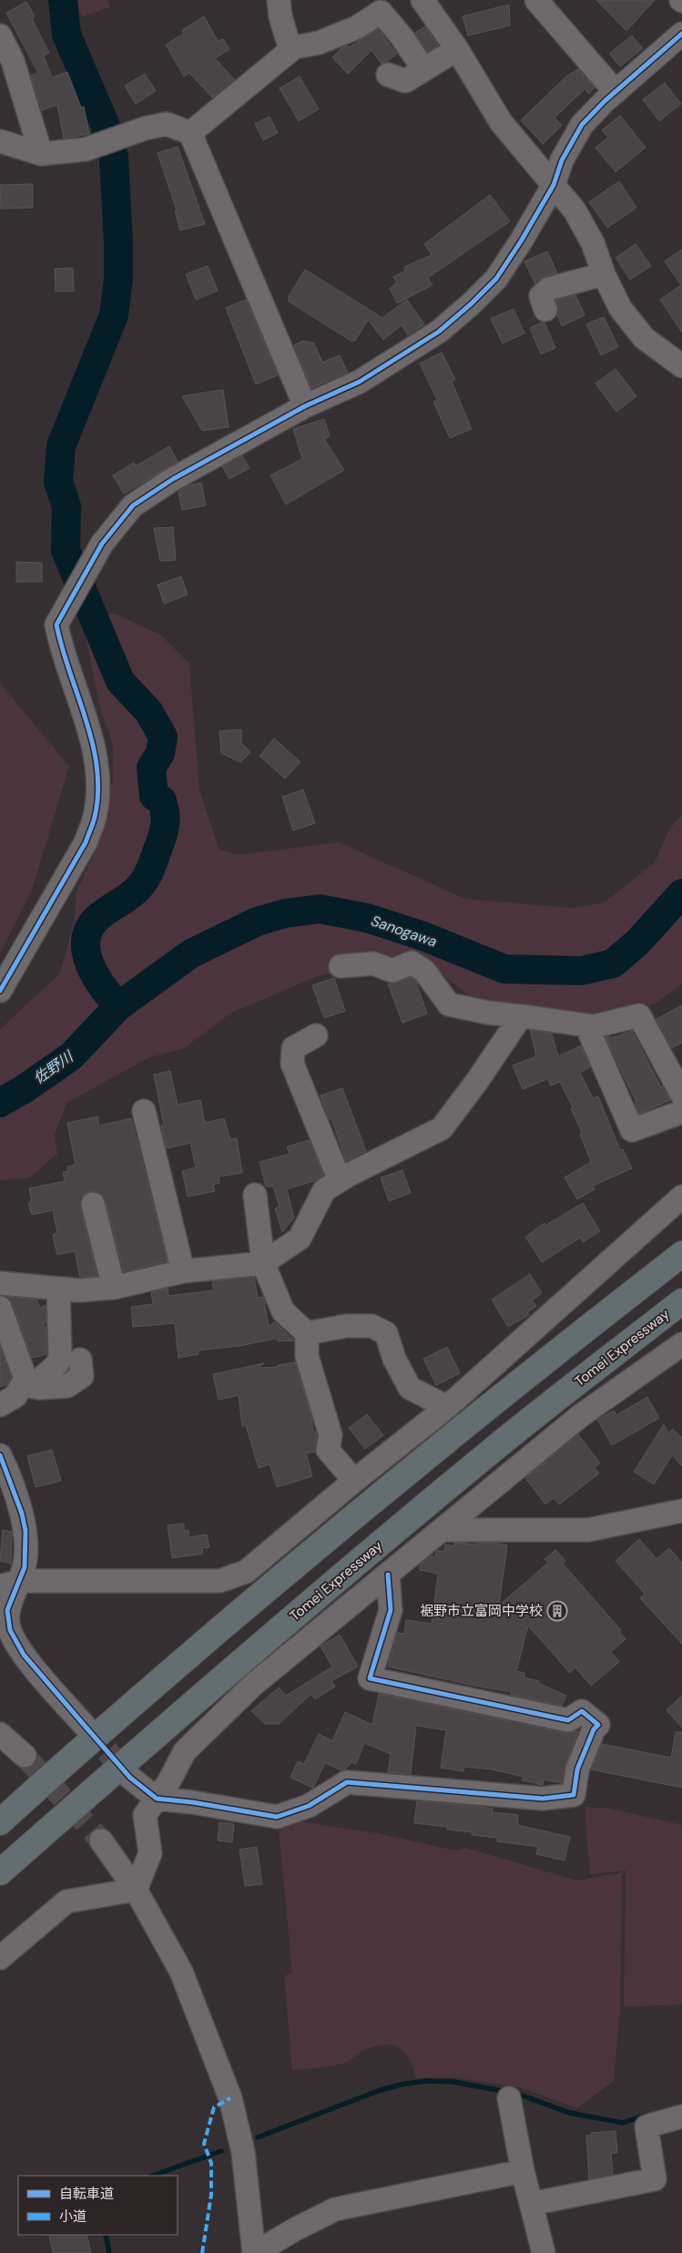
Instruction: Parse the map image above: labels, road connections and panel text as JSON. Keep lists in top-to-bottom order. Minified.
{"streets":{"highway":["Tomei Expressway"]},"water":["Sanogawa","佐野川"],"places":{"building":["裾野市立富岡中学校"]},"legend":["自転車道","小道"]}
